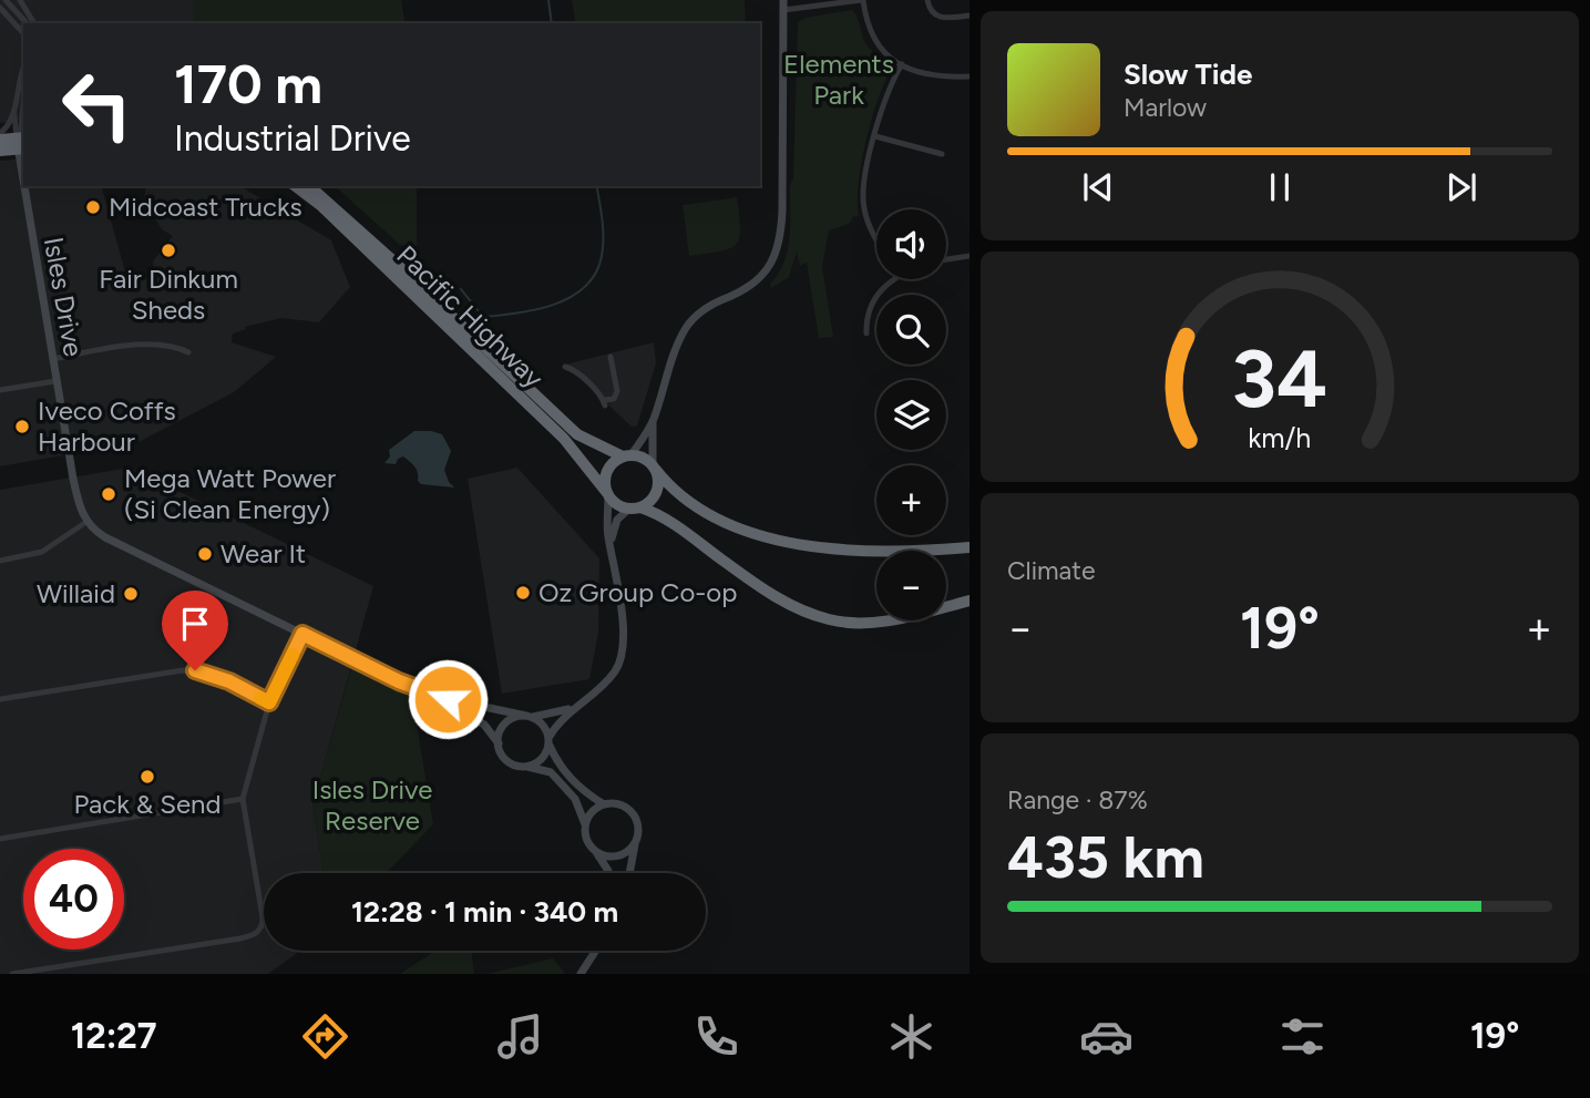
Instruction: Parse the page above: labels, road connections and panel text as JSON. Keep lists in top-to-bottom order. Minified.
{"streets":{"highway":["Pacific Highway"],"street":["Isles Drive"]},"parks":["Elements Park","Isles Drive Reserve"],"places":["Midcoast Trucks","Fair Dinkum Sheds","Iveco Coffs Harbour","Mega Watt Power (Si Clean Energy)","Wear It","Oz Group Co-op","Willaid","Pack & Send"],"page":{"turn":["170 m","Industrial Drive"],"song":["Slow Tide","Marlow"],"map_buttons":["+","−"],"tile":["Climate",["Range · 87%","435 km"]],"heat":["−","19°","+"],"limit":"40","trip":"12:28 · 1 min · 340 m","tabs":["12:27","19°"],"gauge":["34","km/h"]}}
